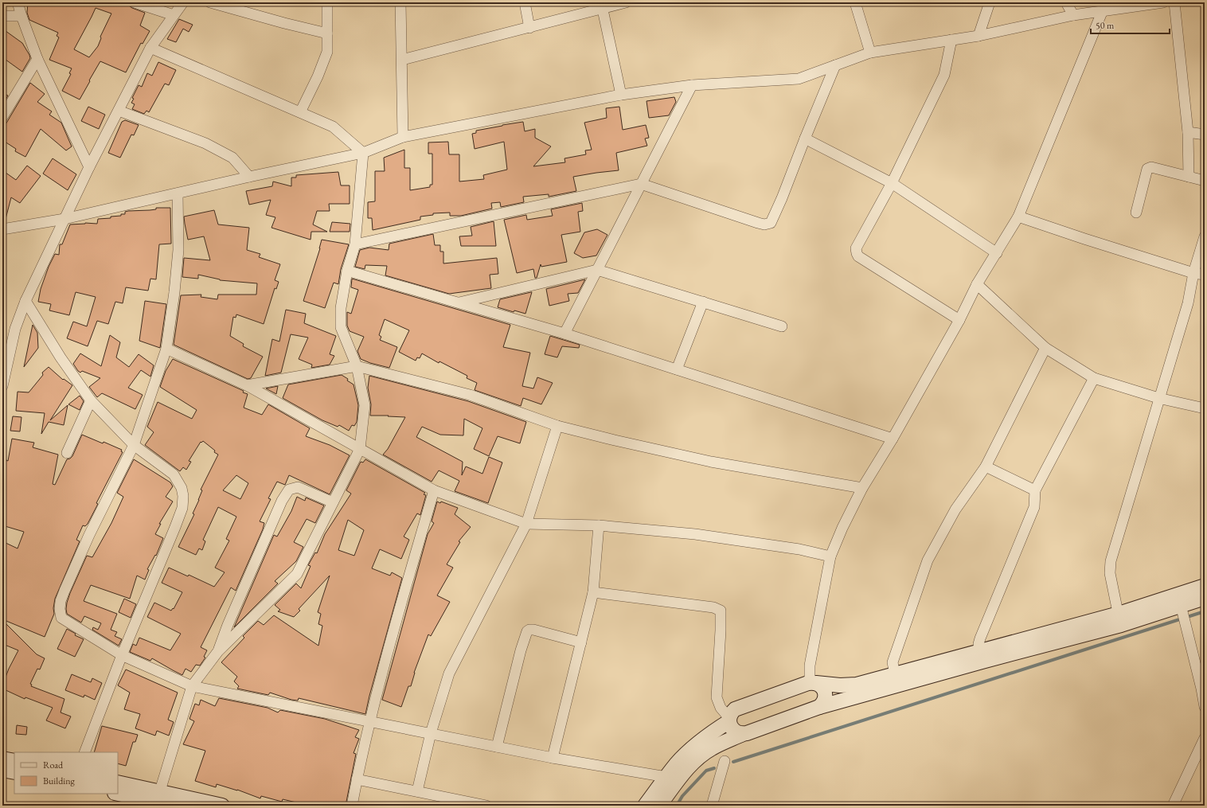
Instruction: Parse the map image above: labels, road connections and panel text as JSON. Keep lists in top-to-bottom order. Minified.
{"legend":["Road","Building"],"scale_bar":"50 m"}
